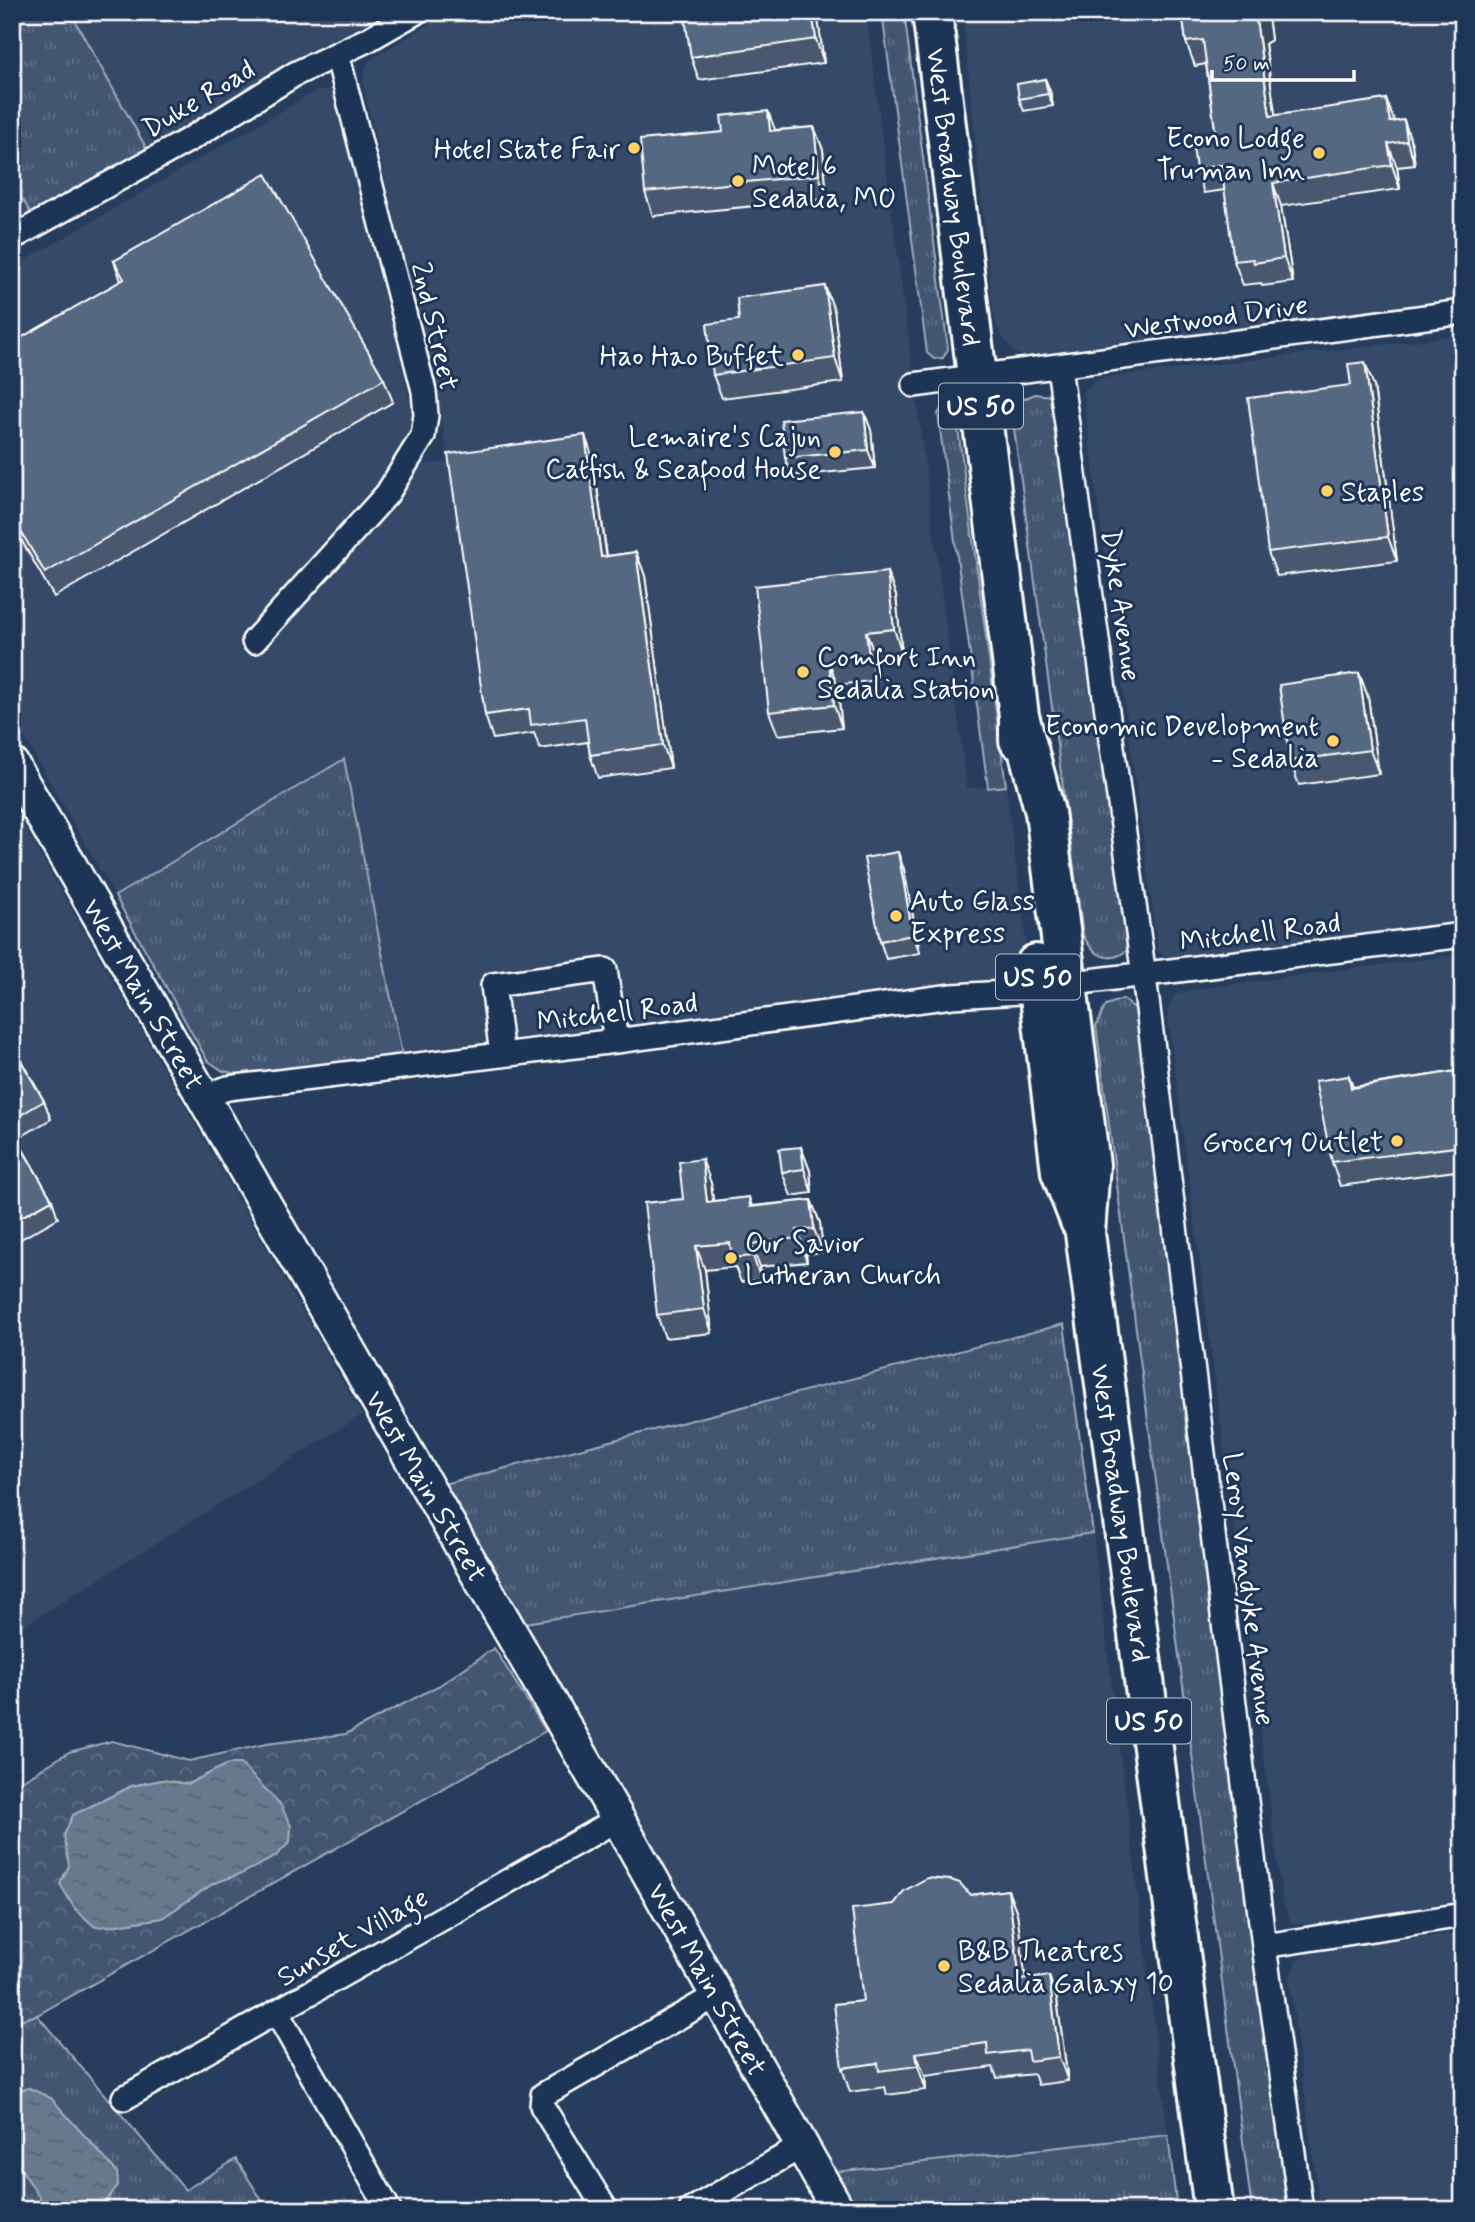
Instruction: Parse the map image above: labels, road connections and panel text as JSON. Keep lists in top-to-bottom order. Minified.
{"streets":{"highway":["West Broadway Boulevard","US 50"],"main road":["West Main Street"],"street":["Duke Road","Westwood Drive","2nd Street","Dyke Avenue","Mitchell Road","Leroy Vandyke Avenue","Sunset Village"]},"crossings":[["Duke Road","2nd Street"],["West Broadway Boulevard","Westwood Drive"],["West Broadway Boulevard","Mitchell Road"],["Westwood Drive","Dyke Avenue"],["Dyke Avenue","Mitchell Road"],["Dyke Avenue","Leroy Vandyke Avenue"],["Mitchell Road","West Main Street"],["Mitchell Road","Leroy Vandyke Avenue"],["West Main Street","Sunset Village"]],"places":["Hotel State Fair","Econo Lodge Truman Inn","Motel 6 Sedalia, MO","Hao Hao Buffet","Lemaire's Cajun Catfish & Seafood House","Staples","Comfort Inn Sedalia Station","Economic Development - Sedalia","Auto Glass Express","Grocery Outlet","Our Savior Lutheran Church","B&B Theatres Sedalia Galaxy 10"],"scale_bar":"50 m"}
